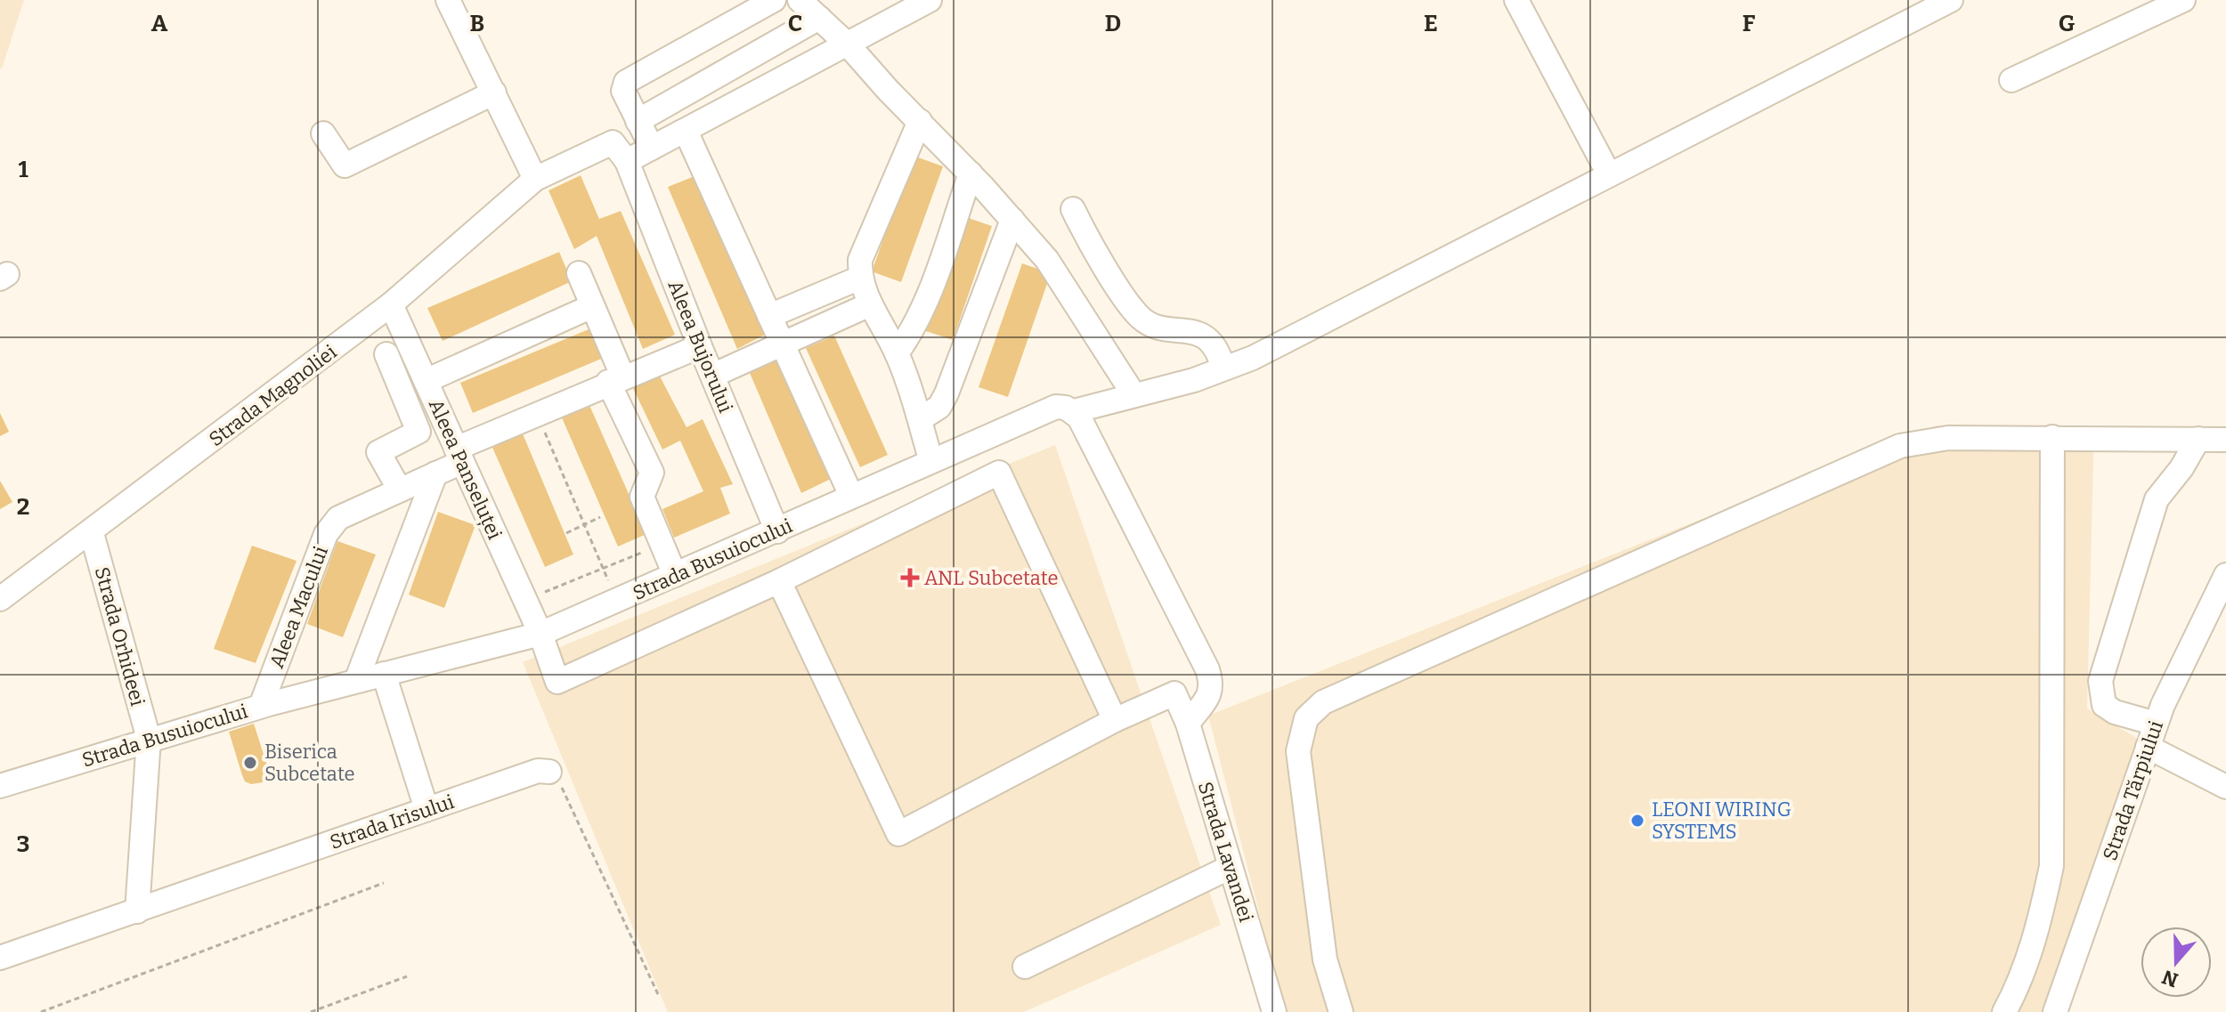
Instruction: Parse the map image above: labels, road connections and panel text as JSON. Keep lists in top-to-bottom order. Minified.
{"streets":{"street":["Aleea Bujorului","Strada Magnoliei","Aleea Panseluței","Strada Busuiocului","Aleea Macului","Strada Orhideei","Strada Tărpiului","Strada Irisului","Strada Lavandei"]},"crossings":[["Aleea Bujorului","Strada Magnoliei"],["Aleea Bujorului","Strada Busuiocului"],["Aleea Bujorului","Aleea Macului"],["Strada Magnoliei","Aleea Panseluței"],["Strada Magnoliei","Strada Orhideei"],["Aleea Panseluței","Strada Busuiocului"],["Aleea Panseluței","Aleea Macului"],["Strada Busuiocului","Aleea Macului"],["Strada Busuiocului","Strada Orhideei"],["Strada Orhideei","Strada Irisului"]],"places":{"health":["ANL Subcetate"],"other":["Biserica Subcetate","LEONI WIRING SYSTEMS"]},"north":"bottom","grid":{"columns":["A","B","C","D","E","F","G"],"rows":["1","2","3"]}}
